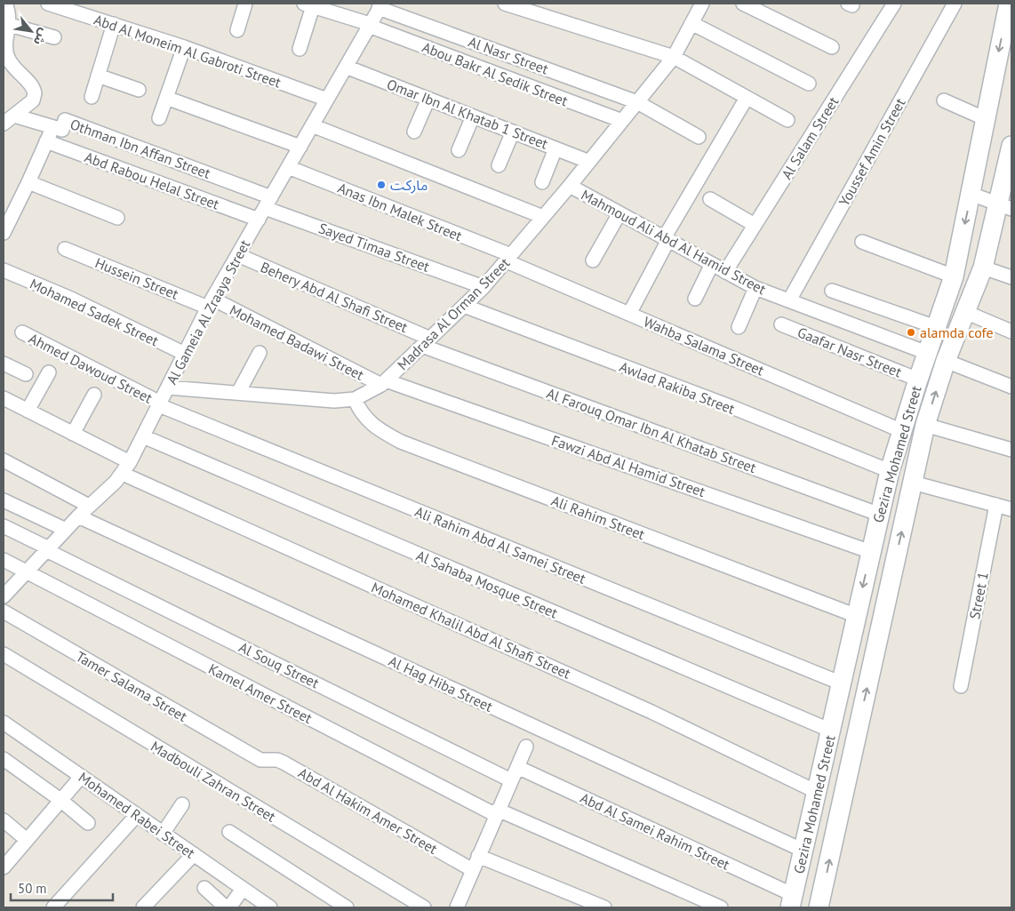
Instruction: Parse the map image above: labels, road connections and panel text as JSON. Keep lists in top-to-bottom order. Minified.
{"streets":{"main road":["Gezira Mohamed Street"],"street":["Abd Al Moneim Al Gabroti Street","Al Nasr Street","Abou Bakr Al Sedik Street","Omar Ibn Al Khatab 1 Street","Al Salam Street","Othman Ibn Affan Street","Youssef Amin Street","Abd Rabou Helal Street","Anas Ibn Malek Street","Mahmoud Ali Abd Al Hamid Street","Sayed Timaa Street","Hussein Street","Behery Abd Al Shafi Street","Mohamed Sadek Street","Al Gameia Al Zraaya Street","Madrasa Al Orman Street","Mohamed Badawi Street","Wahba Salama Street","Gaafar Nasr Street","Ahmed Dawoud Street","Awlad Rakiba Street","Al Farouq Omar Ibn Al Khatab Street","Fawzi Abd Al Hamid Street","Ali Rahim Street","Ali Rahim Abd Al Samei Street","Al Sahaba Mosque Street","Street 1","Mohamed Khalil Abd Al Shafi Street","Al Souq Street","Al Hag Hiba Street","Tamer Salama Street","Kamel Amer Street","Madbouli Zahran Street","Abd Al Hakim Amer Street","Mohamed Rabei Street","Abd Al Samei Rahim Street"]},"crossings":[["Abd Al Moneim Al Gabroti Street","Al Gameia Al Zraaya Street"],["Al Nasr Street","Al Gameia Al Zraaya Street"],["Al Nasr Street","Madrasa Al Orman Street"],["Abou Bakr Al Sedik Street","Al Gameia Al Zraaya Street"],["Abou Bakr Al Sedik Street","Madrasa Al Orman Street"],["Omar Ibn Al Khatab 1 Street","Al Gameia Al Zraaya Street"],["Omar Ibn Al Khatab 1 Street","Madrasa Al Orman Street"],["Al Salam Street","Mahmoud Ali Abd Al Hamid Street"],["Othman Ibn Affan Street","Abd Rabou Helal Street"],["Othman Ibn Affan Street","Sayed Timaa Street"],["Othman Ibn Affan Street","Al Gameia Al Zraaya Street"],["Youssef Amin Street","Mahmoud Ali Abd Al Hamid Street"],["Abd Rabou Helal Street","Sayed Timaa Street"],["Abd Rabou Helal Street","Al Gameia Al Zraaya Street"],["Anas Ibn Malek Street","Al Gameia Al Zraaya Street"],["Anas Ibn Malek Street","Madrasa Al Orman Street"],["Anas Ibn Malek Street","Wahba Salama Street"],["Mahmoud Ali Abd Al Hamid Street","Madrasa Al Orman Street"],["Mahmoud Ali Abd Al Hamid Street","Gezira Mohamed Street"],["Sayed Timaa Street","Al Gameia Al Zraaya Street"],["Sayed Timaa Street","Madrasa Al Orman Street"],["Hussein Street","Al Gameia Al Zraaya Street"],["Hussein Street","Mohamed Badawi Street"],["Behery Abd Al Shafi Street","Al Gameia Al Zraaya Street"],["Behery Abd Al Shafi Street","Madrasa Al Orman Street"],["Behery Abd Al Shafi Street","Al Farouq Omar Ibn Al Khatab Street"],["Mohamed Sadek Street","Al Gameia Al Zraaya Street"],["Al Gameia Al Zraaya Street","Madrasa Al Orman Street"],["Al Gameia Al Zraaya Street","Mohamed Badawi Street"],["Al Gameia Al Zraaya Street","Ahmed Dawoud Street"],["Al Gameia Al Zraaya Street","Ali Rahim Abd Al Samei Street"],["Al Gameia Al Zraaya Street","Al Sahaba Mosque Street"],["Al Gameia Al Zraaya Street","Mohamed Khalil Abd Al Shafi Street"],["Al Gameia Al Zraaya Street","Al Souq Street"],["Al Gameia Al Zraaya Street","Al Hag Hiba Street"],["Al Gameia Al Zraaya Street","Kamel Amer Street"],["Madrasa Al Orman Street","Mohamed Badawi Street"],["Madrasa Al Orman Street","Wahba Salama Street"],["Madrasa Al Orman Street","Awlad Rakiba Street"],["Madrasa Al Orman Street","Al Farouq Omar Ibn Al Khatab Street"],["Madrasa Al Orman Street","Fawzi Abd Al Hamid Street"],["Madrasa Al Orman Street","Ali Rahim Street"],["Mohamed Badawi Street","Fawzi Abd Al Hamid Street"],["Wahba Salama Street","Gezira Mohamed Street"],["Gaafar Nasr Street","Gezira Mohamed Street"],["Ahmed Dawoud Street","Ali Rahim Abd Al Samei Street"],["Awlad Rakiba Street","Gezira Mohamed Street"],["Al Farouq Omar Ibn Al Khatab Street","Gezira Mohamed Street"],["Gezira Mohamed Street","Fawzi Abd Al Hamid Street"],["Gezira Mohamed Street","Ali Rahim Street"],["Gezira Mohamed Street","Ali Rahim Abd Al Samei Street"],["Gezira Mohamed Street","Al Sahaba Mosque Street"],["Gezira Mohamed Street","Mohamed Khalil Abd Al Shafi Street"],["Gezira Mohamed Street","Al Hag Hiba Street"],["Gezira Mohamed Street","Abd Al Samei Rahim Street"],["Tamer Salama Street","Abd Al Hakim Amer Street"]],"places":["ماركت","alamda cofe"],"scale_bar":"50 m","north":"bottom right"}
